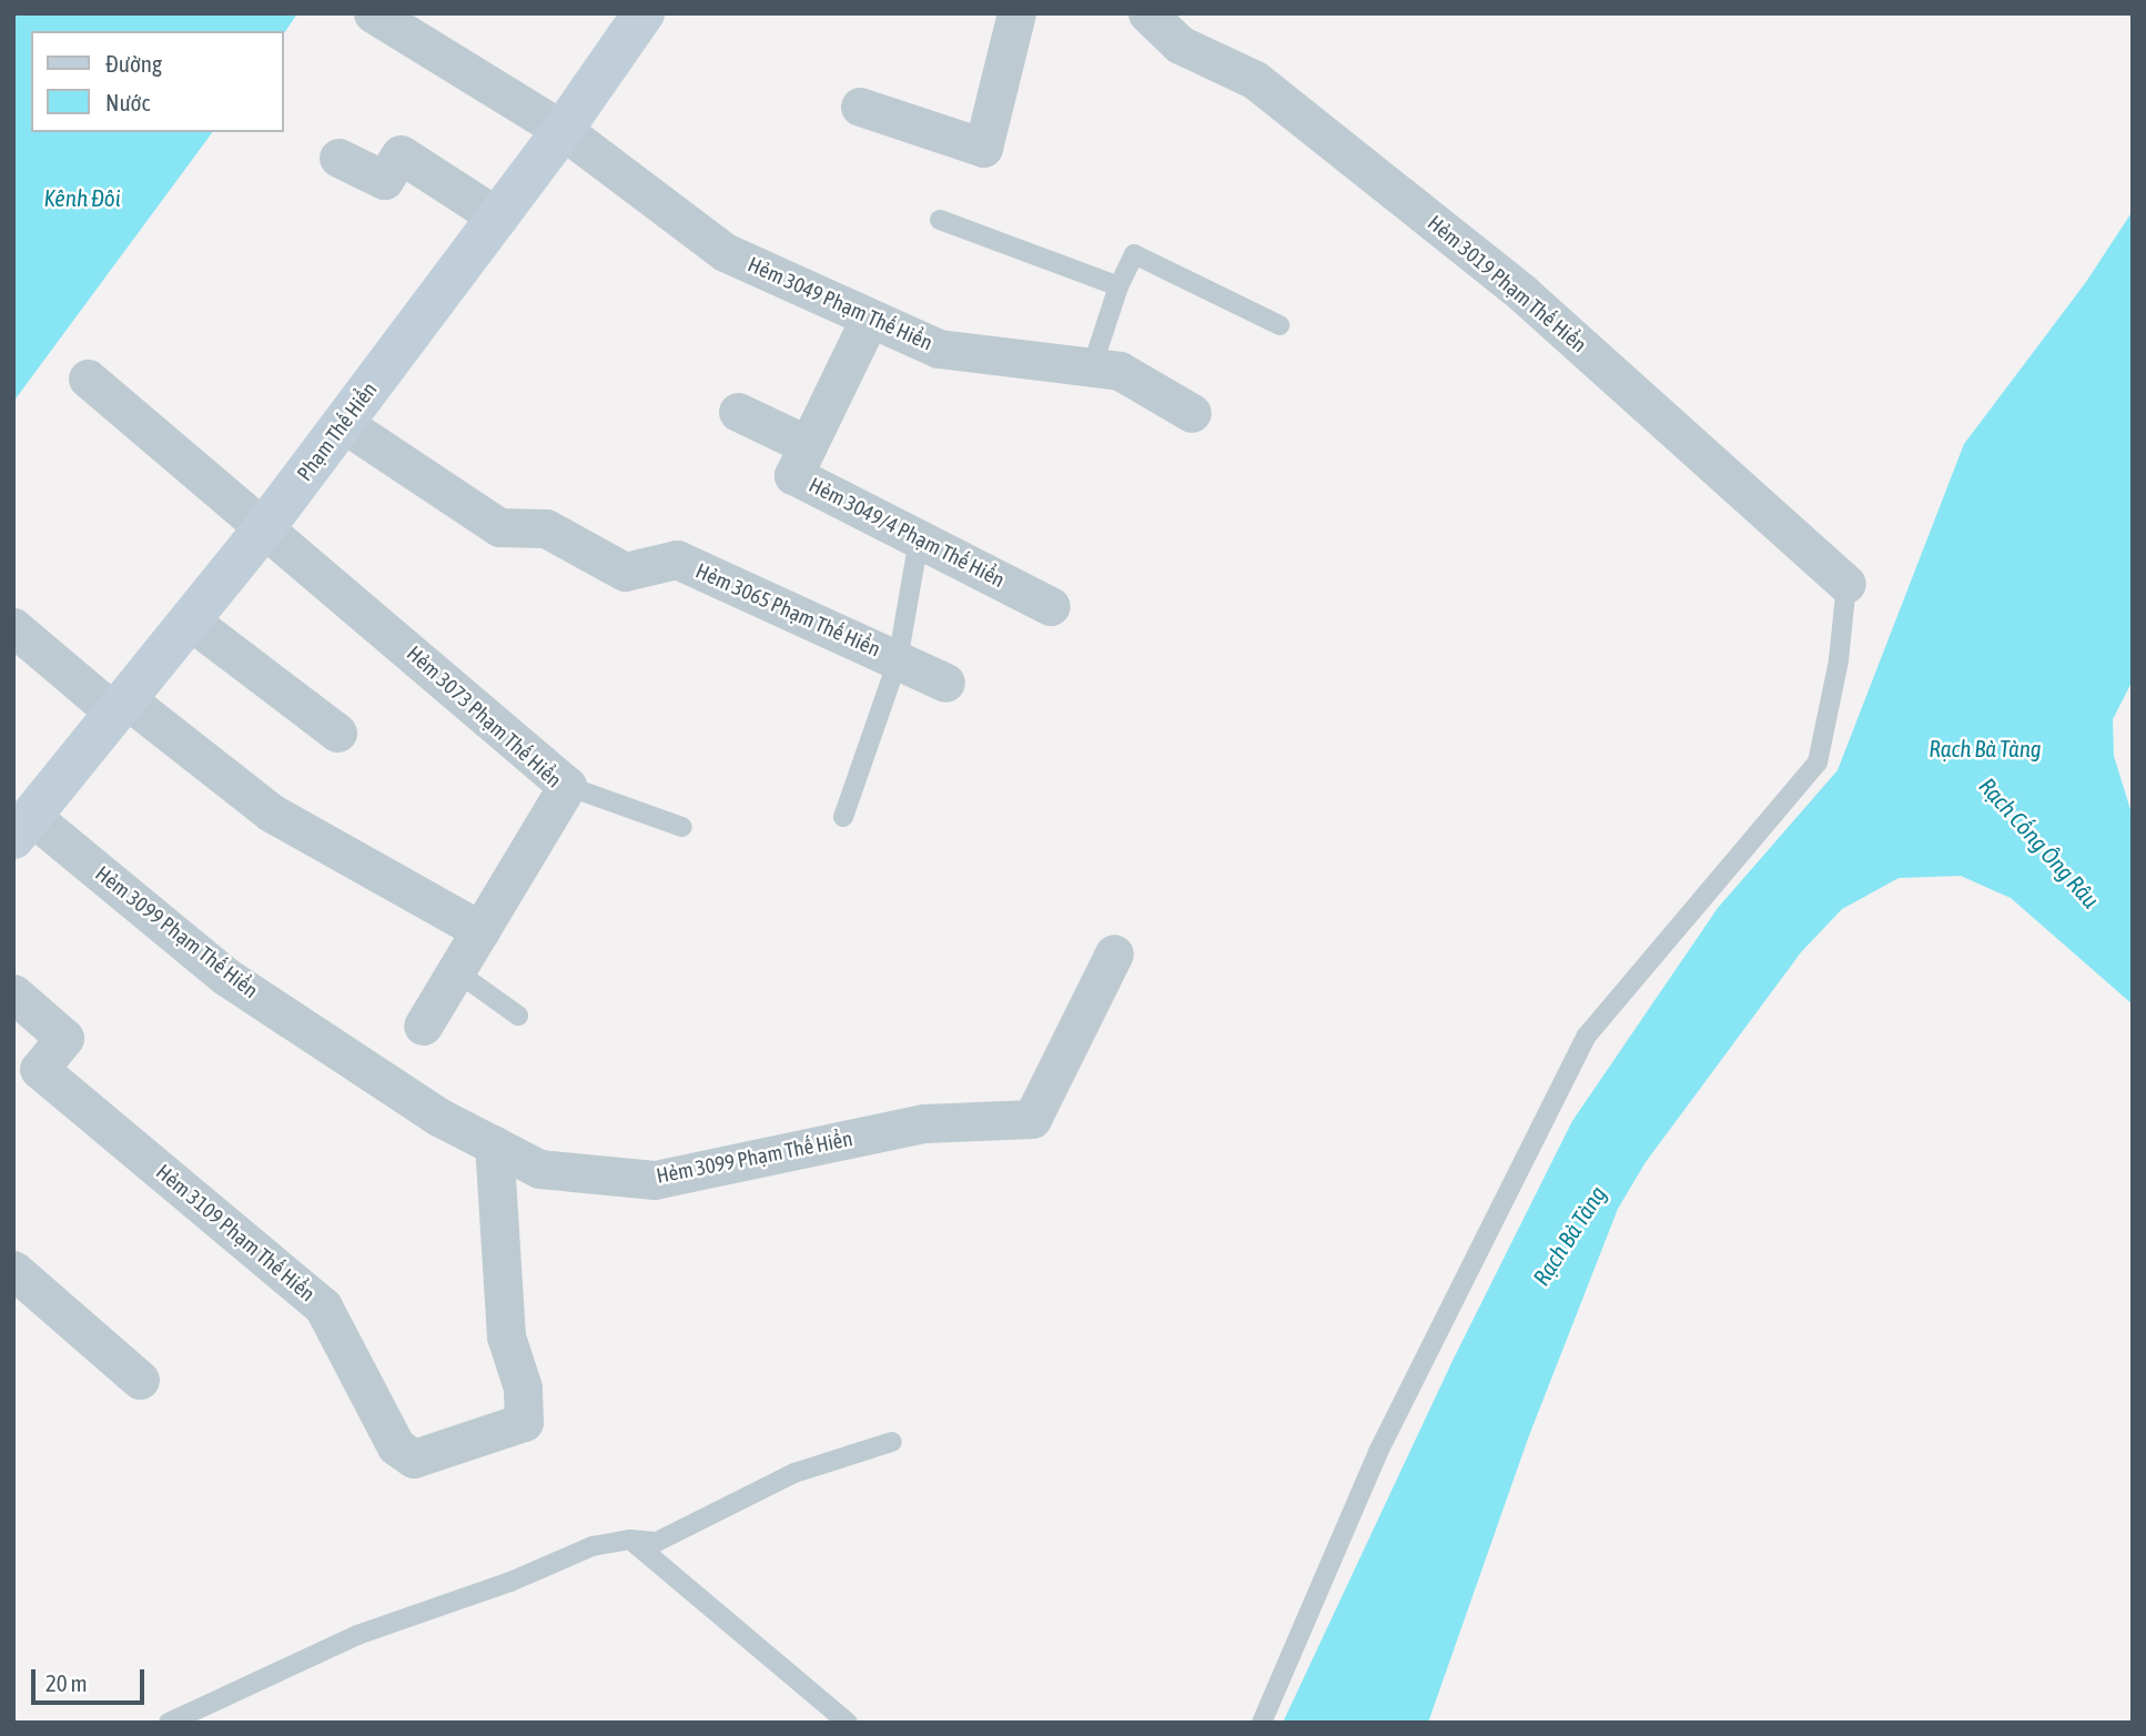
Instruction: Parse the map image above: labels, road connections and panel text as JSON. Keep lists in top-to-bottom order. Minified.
{"streets":{"main road":["Phạm Thế Hiển"],"street":["Hẻm 3019 Phạm Thế Hiển","Hẻm 3049 Phạm Thế Hiển","Hẻm 3049/4 Phạm Thế Hiển","Hẻm 3065 Phạm Thế Hiển","Hẻm 3073 Phạm Thế Hiển","Hẻm 3099 Phạm Thế Hiển","Hẻm 3109 Phạm Thế Hiển"]},"crossings":[["Hẻm 3049 Phạm Thế Hiển","Phạm Thế Hiển"],["Hẻm 3049 Phạm Thế Hiển","Hẻm 3049/4 Phạm Thế Hiển"],["Phạm Thế Hiển","Hẻm 3065 Phạm Thế Hiển"],["Phạm Thế Hiển","Hẻm 3073 Phạm Thế Hiển"],["Phạm Thế Hiển","Hẻm 3099 Phạm Thế Hiển"],["Hẻm 3099 Phạm Thế Hiển","Hẻm 3109 Phạm Thế Hiển"]],"water":["Kênh Đôi","Rạch Bà Tàng","Rạch Cống Ông Râu"],"legend":["Đường","Nước"],"scale_bar":"20 m"}
